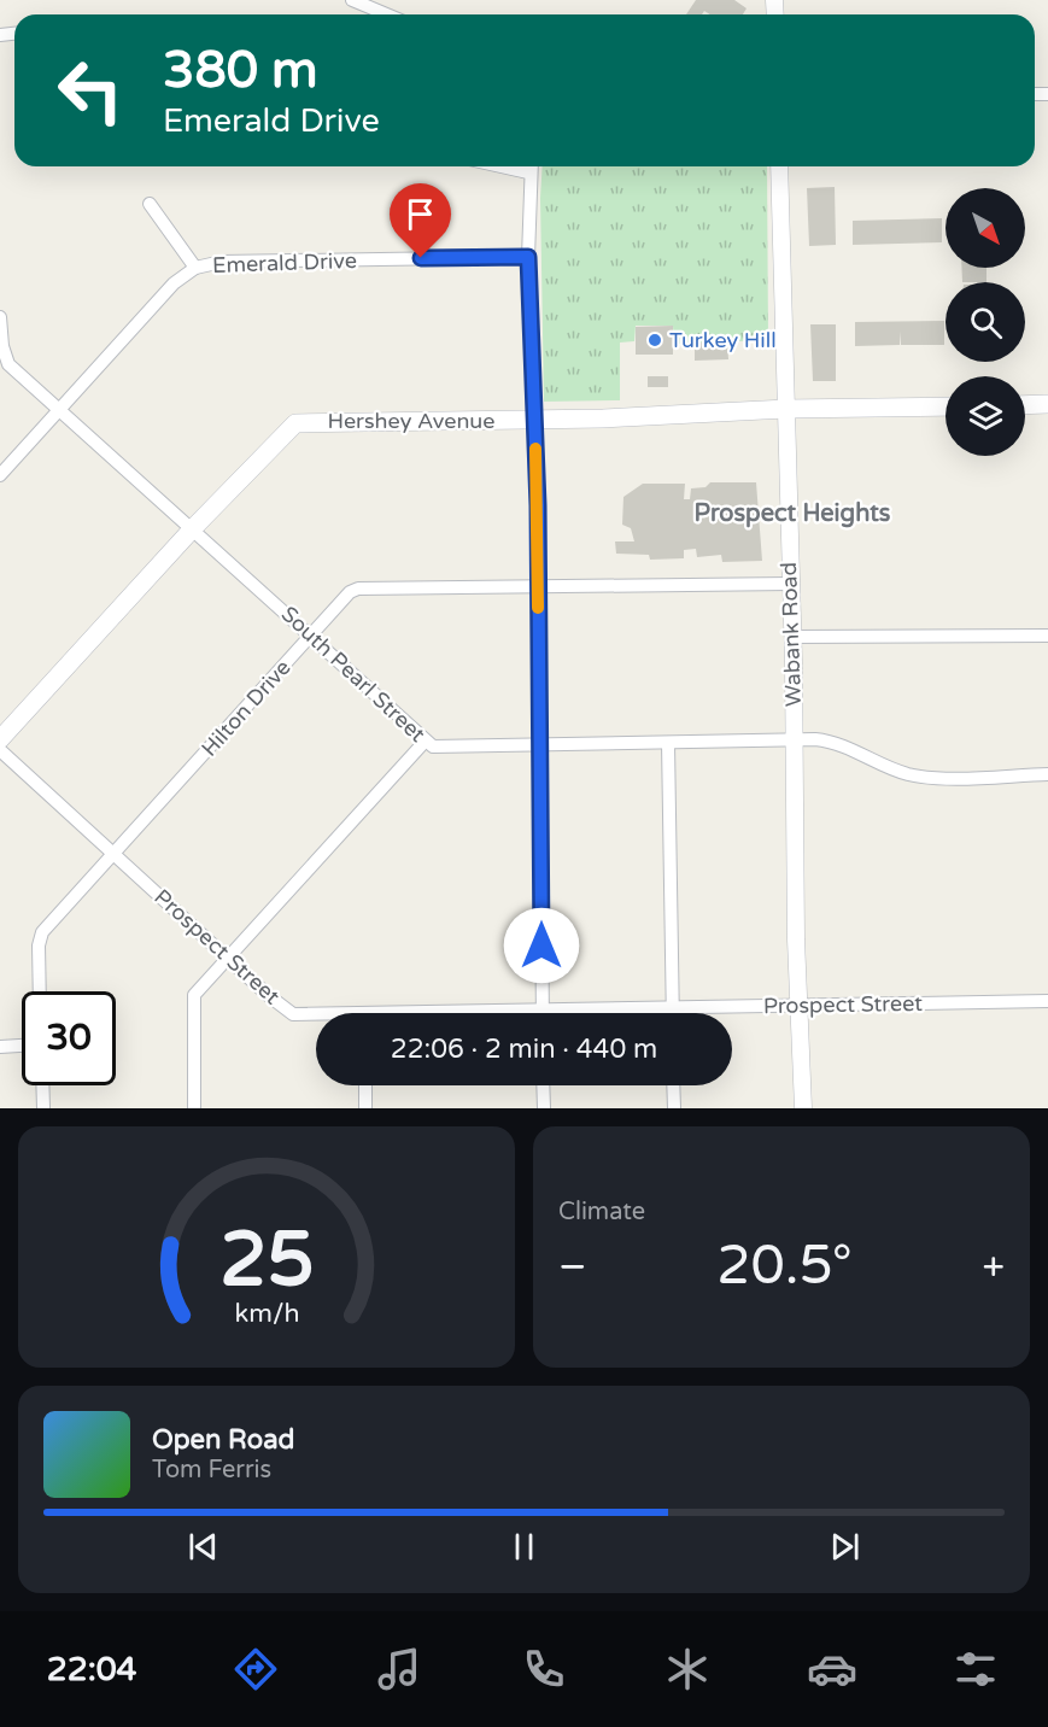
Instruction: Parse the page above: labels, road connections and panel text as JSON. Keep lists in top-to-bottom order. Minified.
{"streets":{"main road":["Hershey Avenue"],"street":["Emerald Drive","Wabank Road","South Pearl Street","Hilton Drive","Prospect Street"]},"crossings":[["Emerald Drive","South Pearl Street"],["Hershey Avenue","Wabank Road"],["Hershey Avenue","South Pearl Street"],["Wabank Road","South Pearl Street"],["Wabank Road","Hilton Drive"],["Wabank Road","Prospect Street"],["South Pearl Street","Hilton Drive"],["Hilton Drive","Prospect Street"]],"districts":["Prospect Heights"],"places":["Turkey Hill"],"north":"bottom right","page":{"turn":["380 m","Emerald Drive"],"limit":"30","trip":"22:06 · 2 min · 440 m","tile":"Climate","heat":["−","20.5°","+"],"song":["Open Road","Tom Ferris"],"tabs":"22:04","gauge":["25","km/h"]}}
